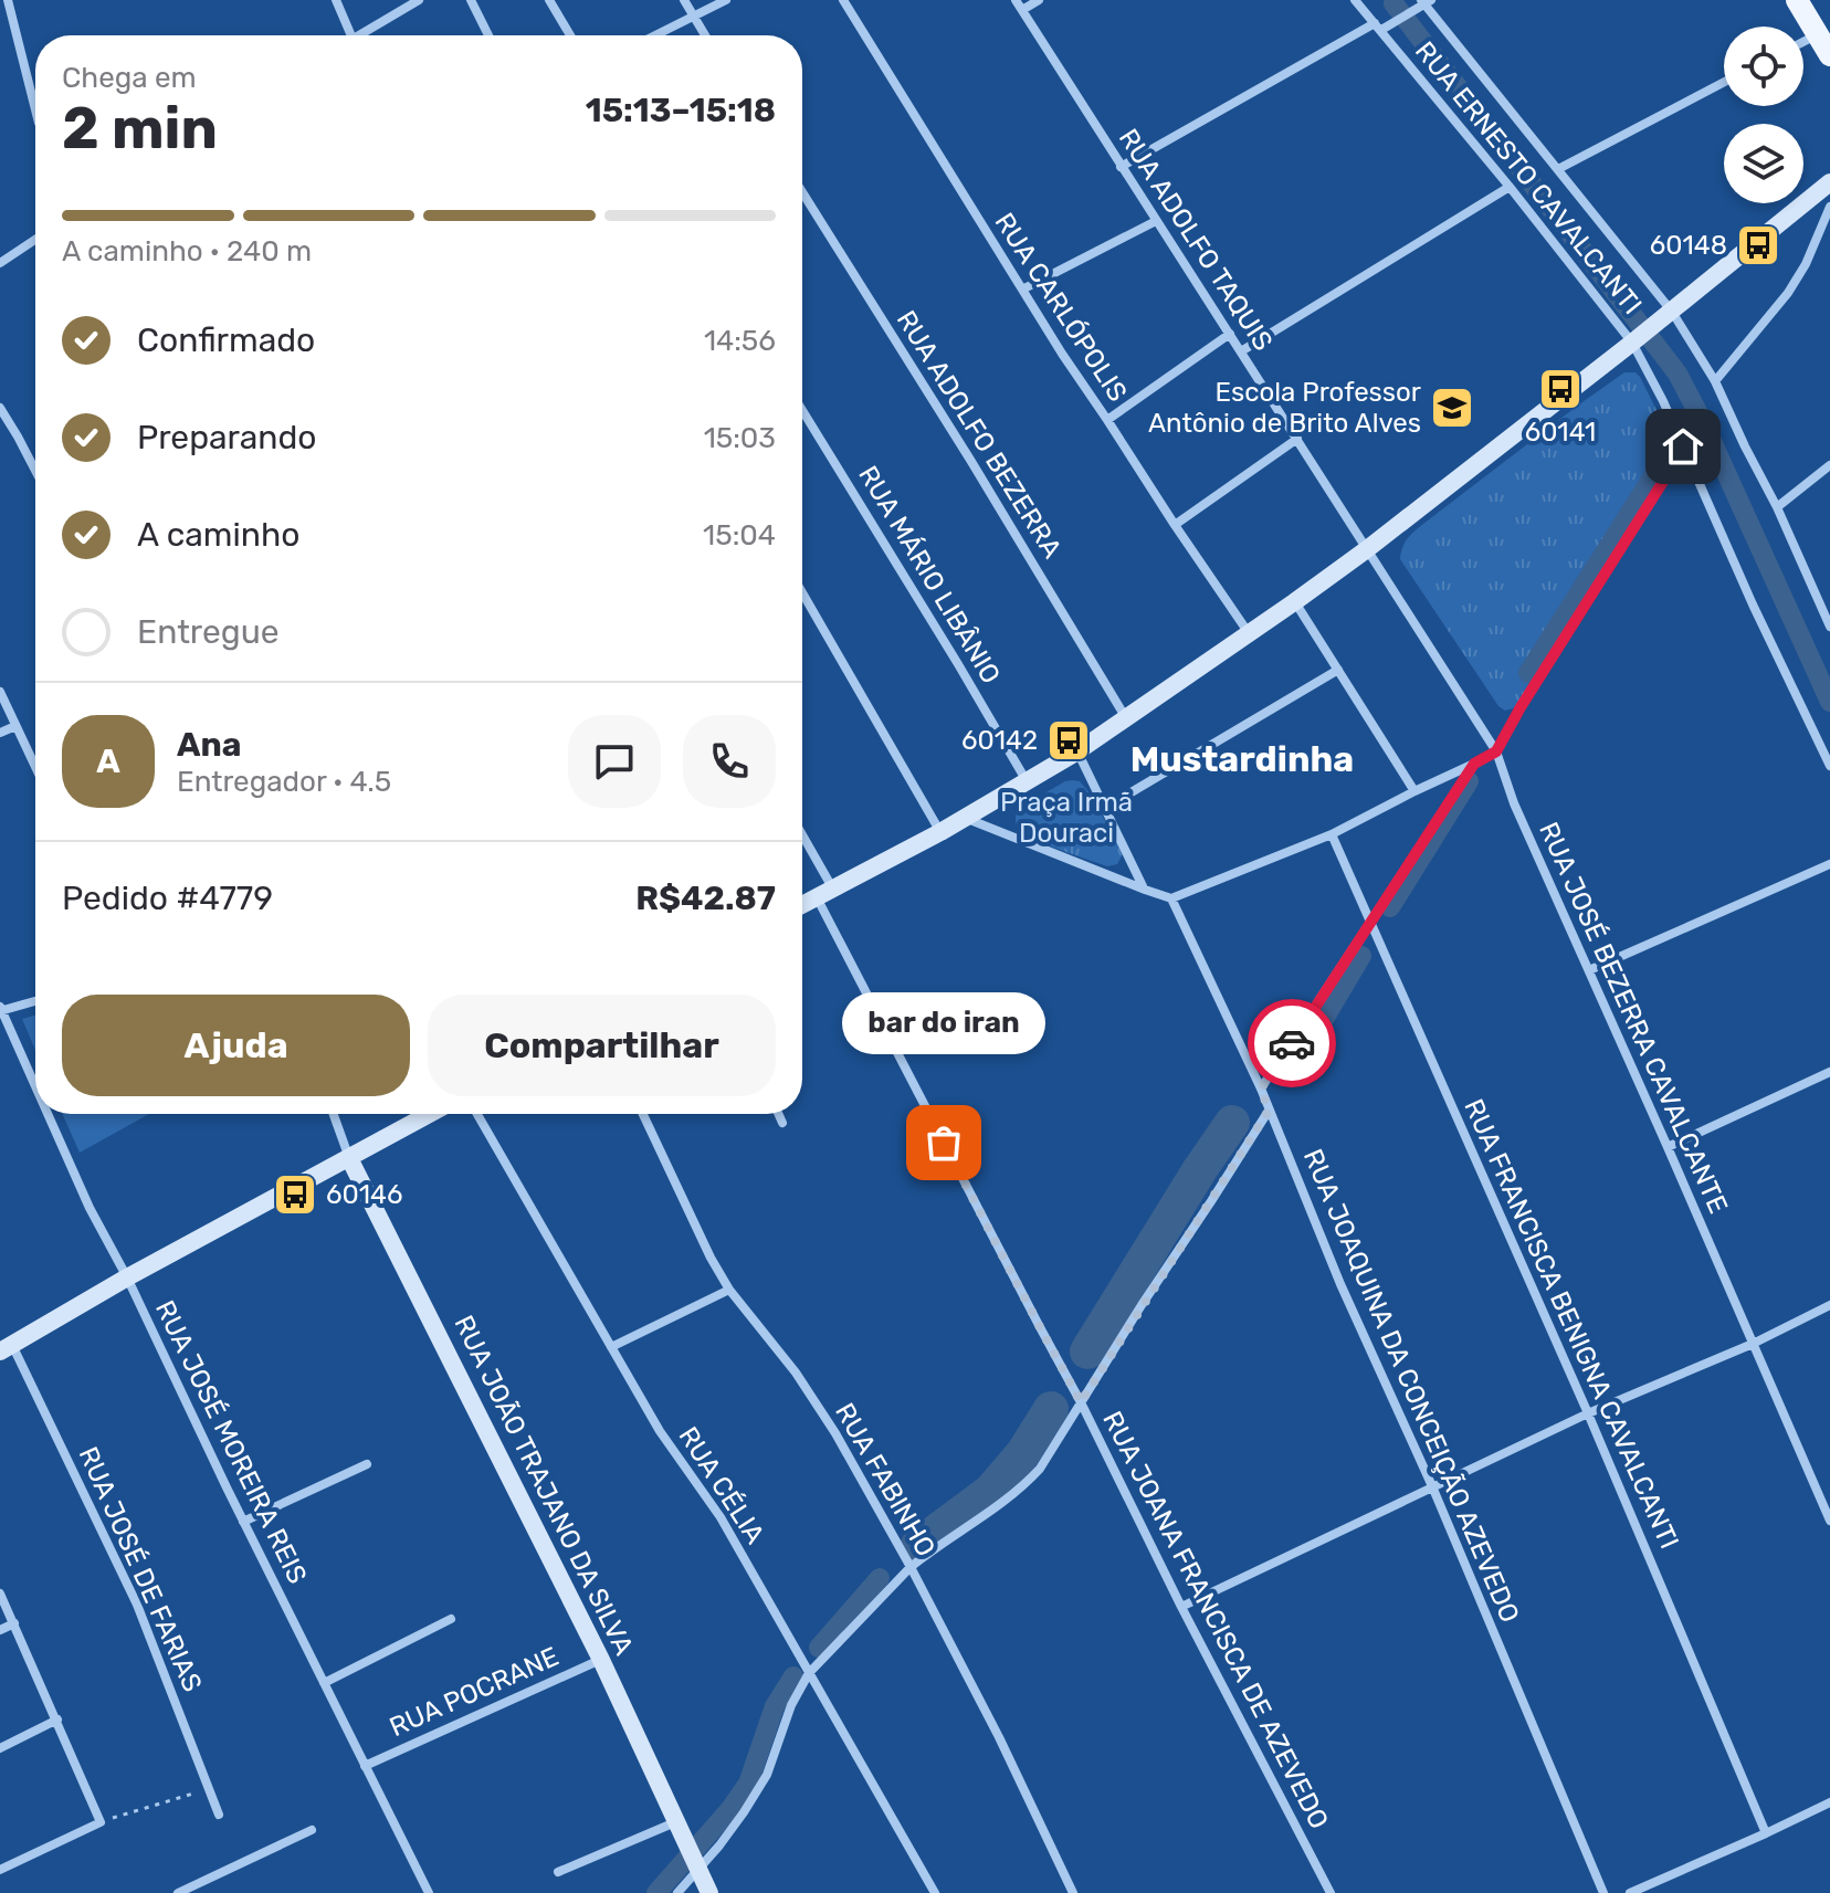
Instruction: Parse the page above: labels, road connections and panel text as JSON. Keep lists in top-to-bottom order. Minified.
{"streets":{"main road":["RUA JOÃO TRAJANO DA SILVA"],"street":["RUA ERNESTO CAVALCANTI","RUA ADOLFO TAQUIS","RUA CARLÓPOLIS","RUA ADOLFO BEZERRA","RUA MÁRIO LIBÂNIO","RUA JOSÉ BEZERRA CAVALCANTE","RUA FRANCISCA BENIGNA CAVALCANTI","RUA JOAQUINA DA CONCEIÇÃO AZEVEDO","RUA JOSÉ MOREIRA REIS","RUA FABINHO","RUA CÉLIA","RUA JOSÉ DE FARIAS","RUA JOANA FRANCISCA DE AZEVEDO","RUA POCRANE"]},"crossings":[["RUA ADOLFO TAQUIS","RUA JOSÉ BEZERRA CAVALCANTE"],["RUA JOSÉ MOREIRA REIS","RUA POCRANE"],["RUA JOÃO TRAJANO DA SILVA","RUA POCRANE"]],"districts":["Mustardinha"],"parks":["Praça Irmã Douraci"],"places":{"bus stop":["60148","60141","60142","60146"],"school or university":["Escola Professor Antônio de Brito Alves"],"other":["bar do iran"]},"page":{"heading":["2 min","Chega em","15:13–15:18"],"panel":["Ana","Entregador · 4.5","Pedido #4779","R$42.87"],"bar":"A caminho · 240 m","list":[["Confirmado","14:56"],["Preparando","15:03"],["A caminho","15:04"],"Entregue"],"round":"A","buttons":["Ajuda","Compartilhar"],"bubble":"bar do iran"}}
